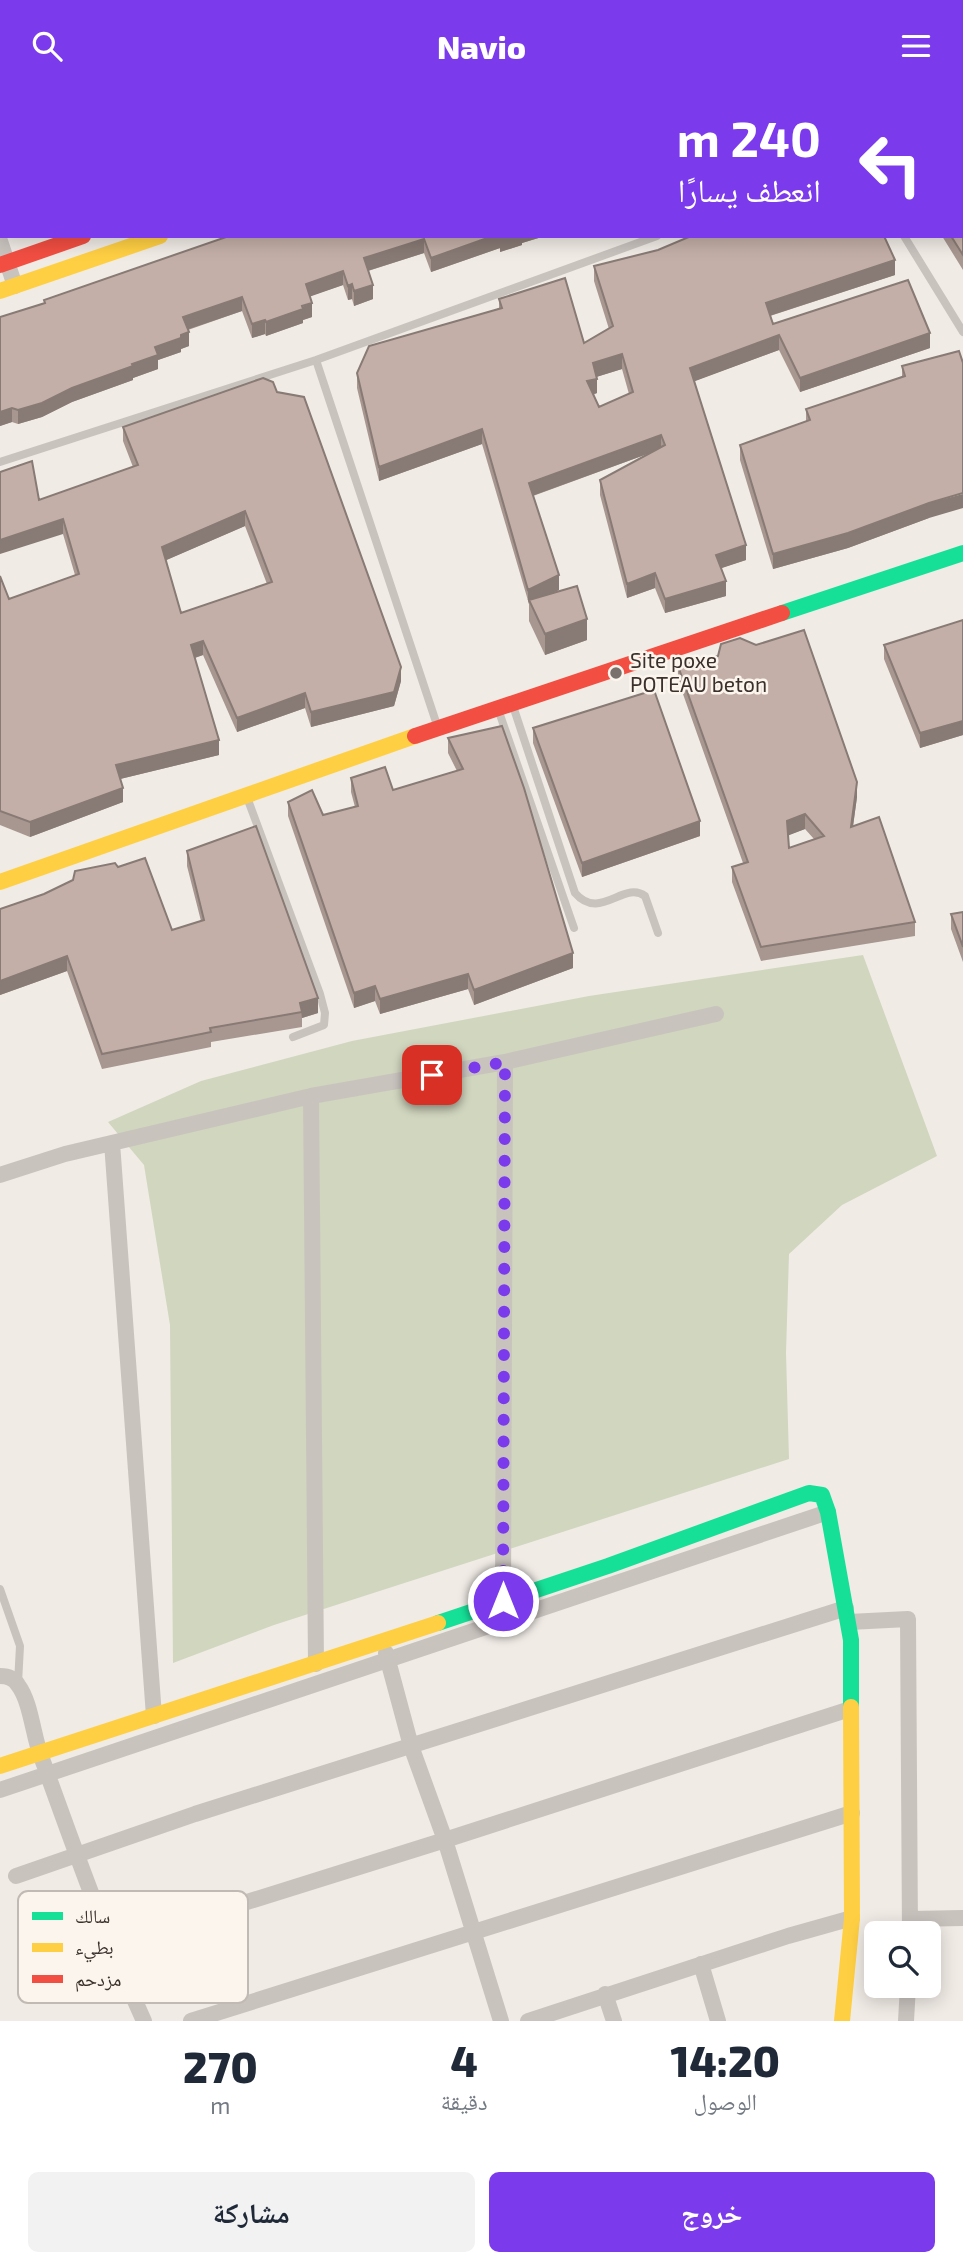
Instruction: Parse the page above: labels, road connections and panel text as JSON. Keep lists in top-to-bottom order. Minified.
{"places":["Site poxe POTEAU beton"],"legend":["سالك","بطيء","مزدحم"],"page":{"header":"Navio","turn":["240 m","انعطف يسارًا"],"eta":["14:20","الوصول","4","دقيقة","270","m"],"buttons":["خروج","مشاركة"]}}
